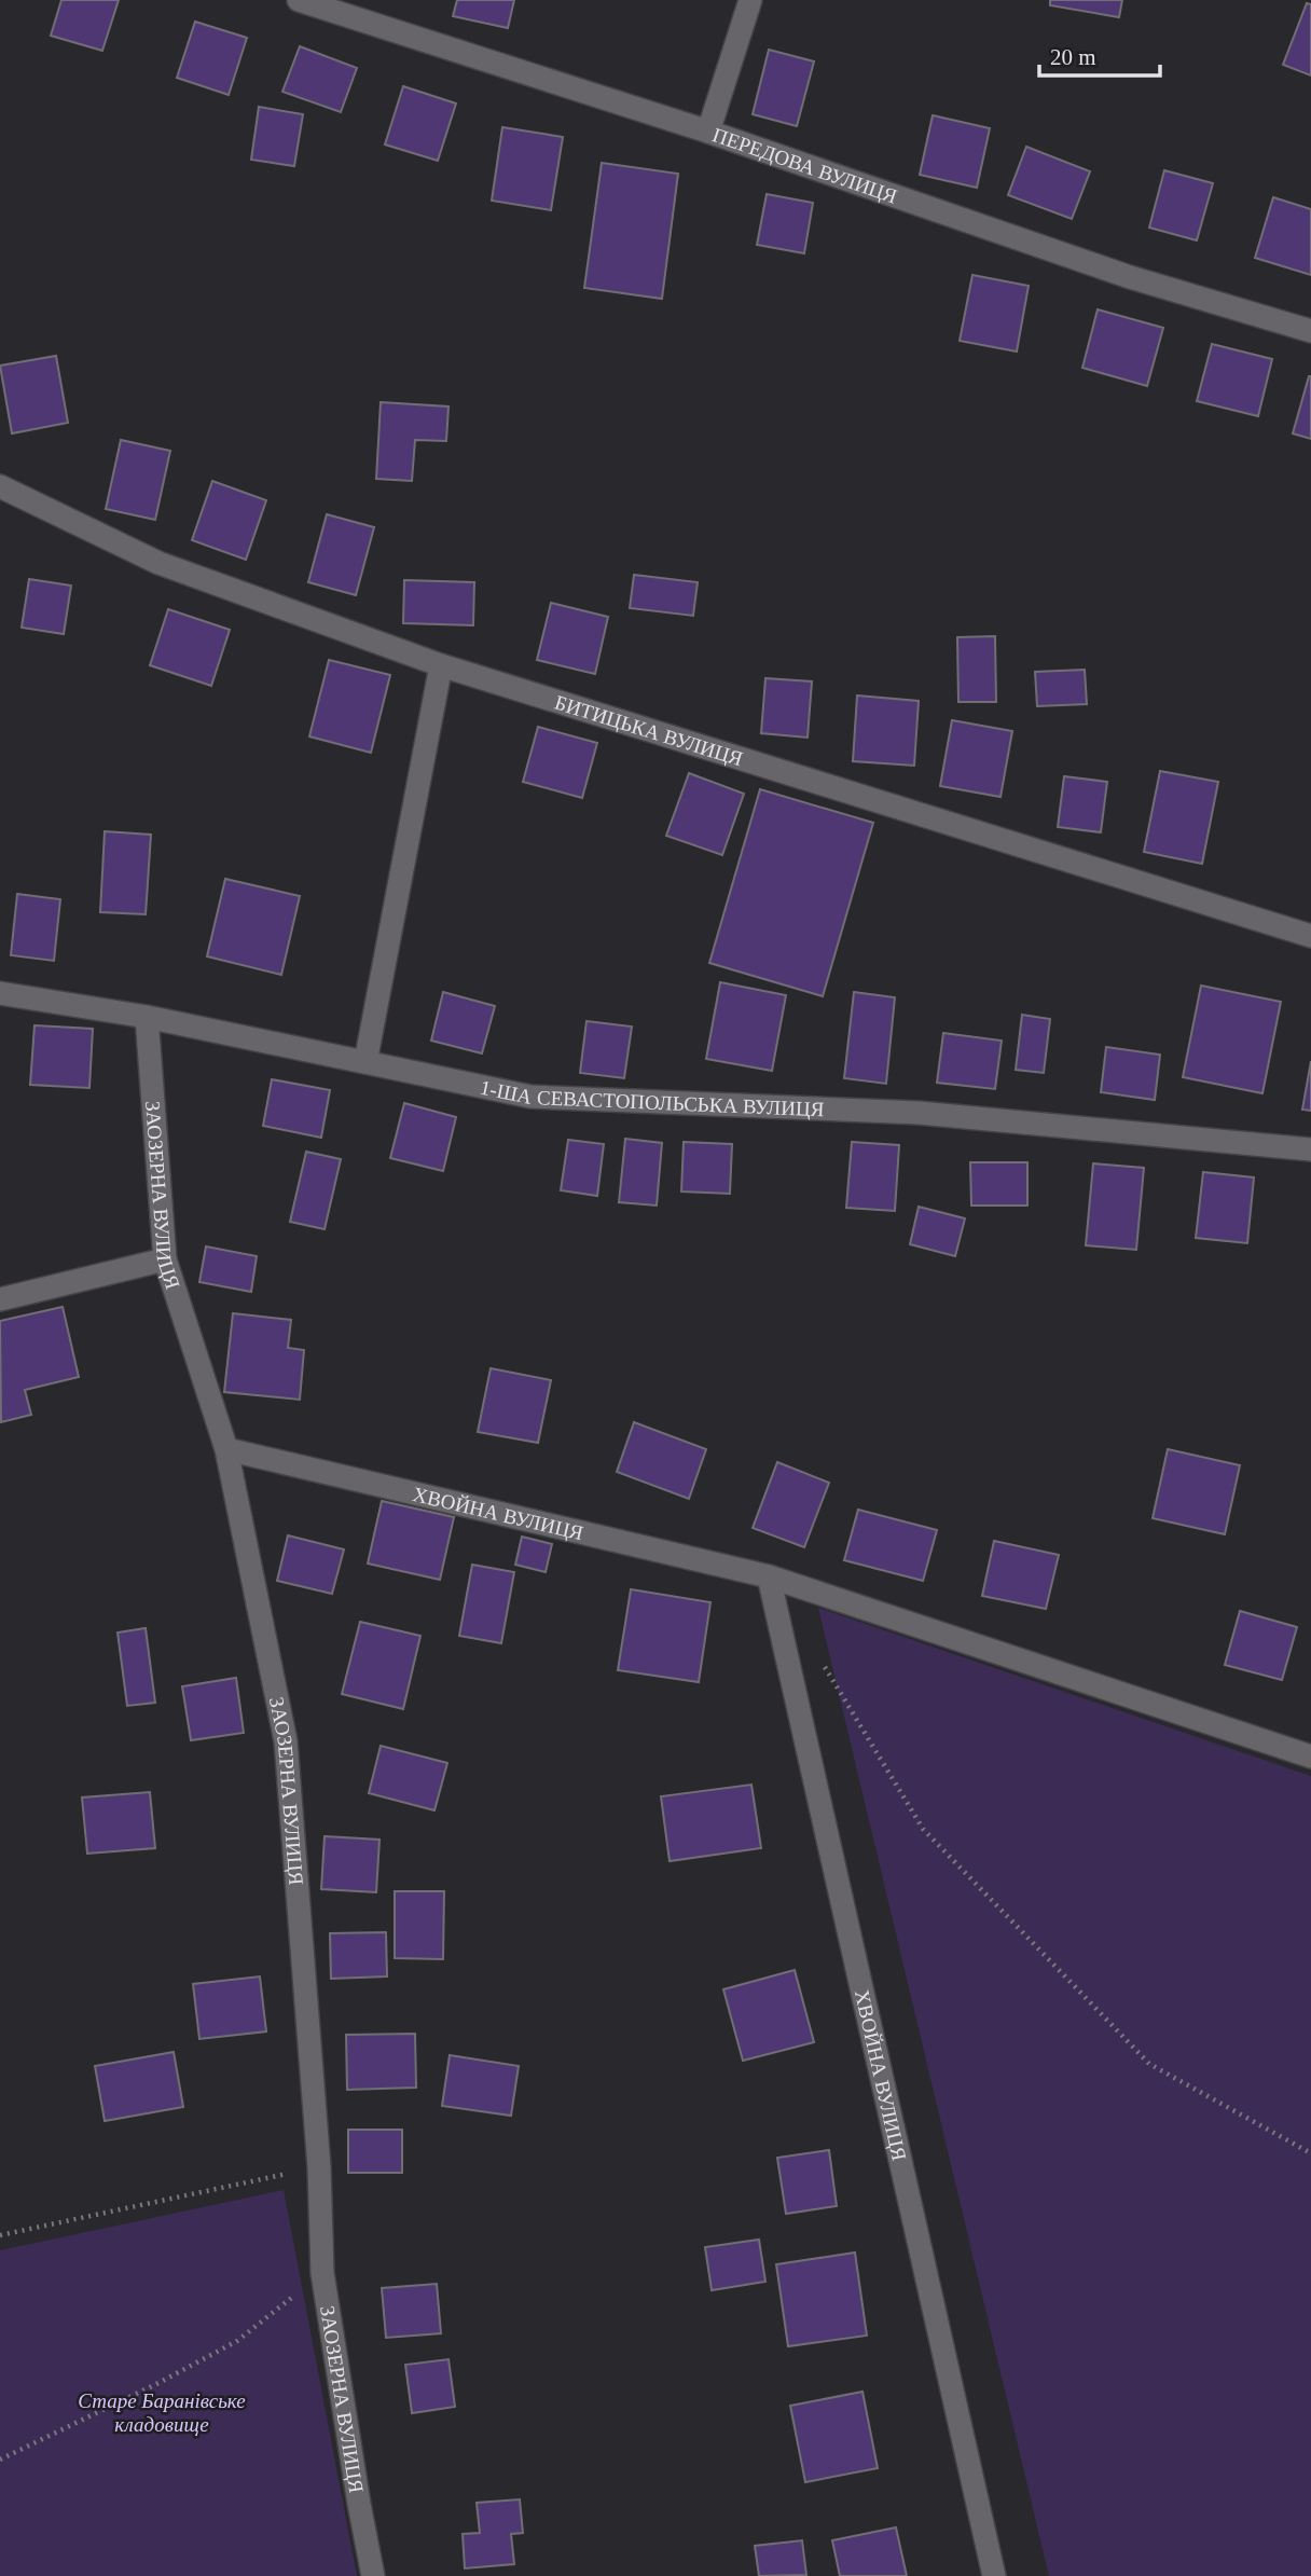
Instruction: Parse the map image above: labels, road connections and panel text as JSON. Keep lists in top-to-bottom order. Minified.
{"streets":{"street":["ПЕРЕДОВА ВУЛИЦЯ","БИТИЦЬКА ВУЛИЦЯ","1-ША СЕВАСТОПОЛЬСЬКА ВУЛИЦЯ","ЗАОЗЕРНА ВУЛИЦЯ","ХВОЙНА ВУЛИЦЯ"]},"crossings":[["1-ША СЕВАСТОПОЛЬСЬКА ВУЛИЦЯ","ЗАОЗЕРНА ВУЛИЦЯ"],["ЗАОЗЕРНА ВУЛИЦЯ","ХВОЙНА ВУЛИЦЯ"]],"parks":["Старе Баранівське кладовище"],"scale_bar":"20 m"}
